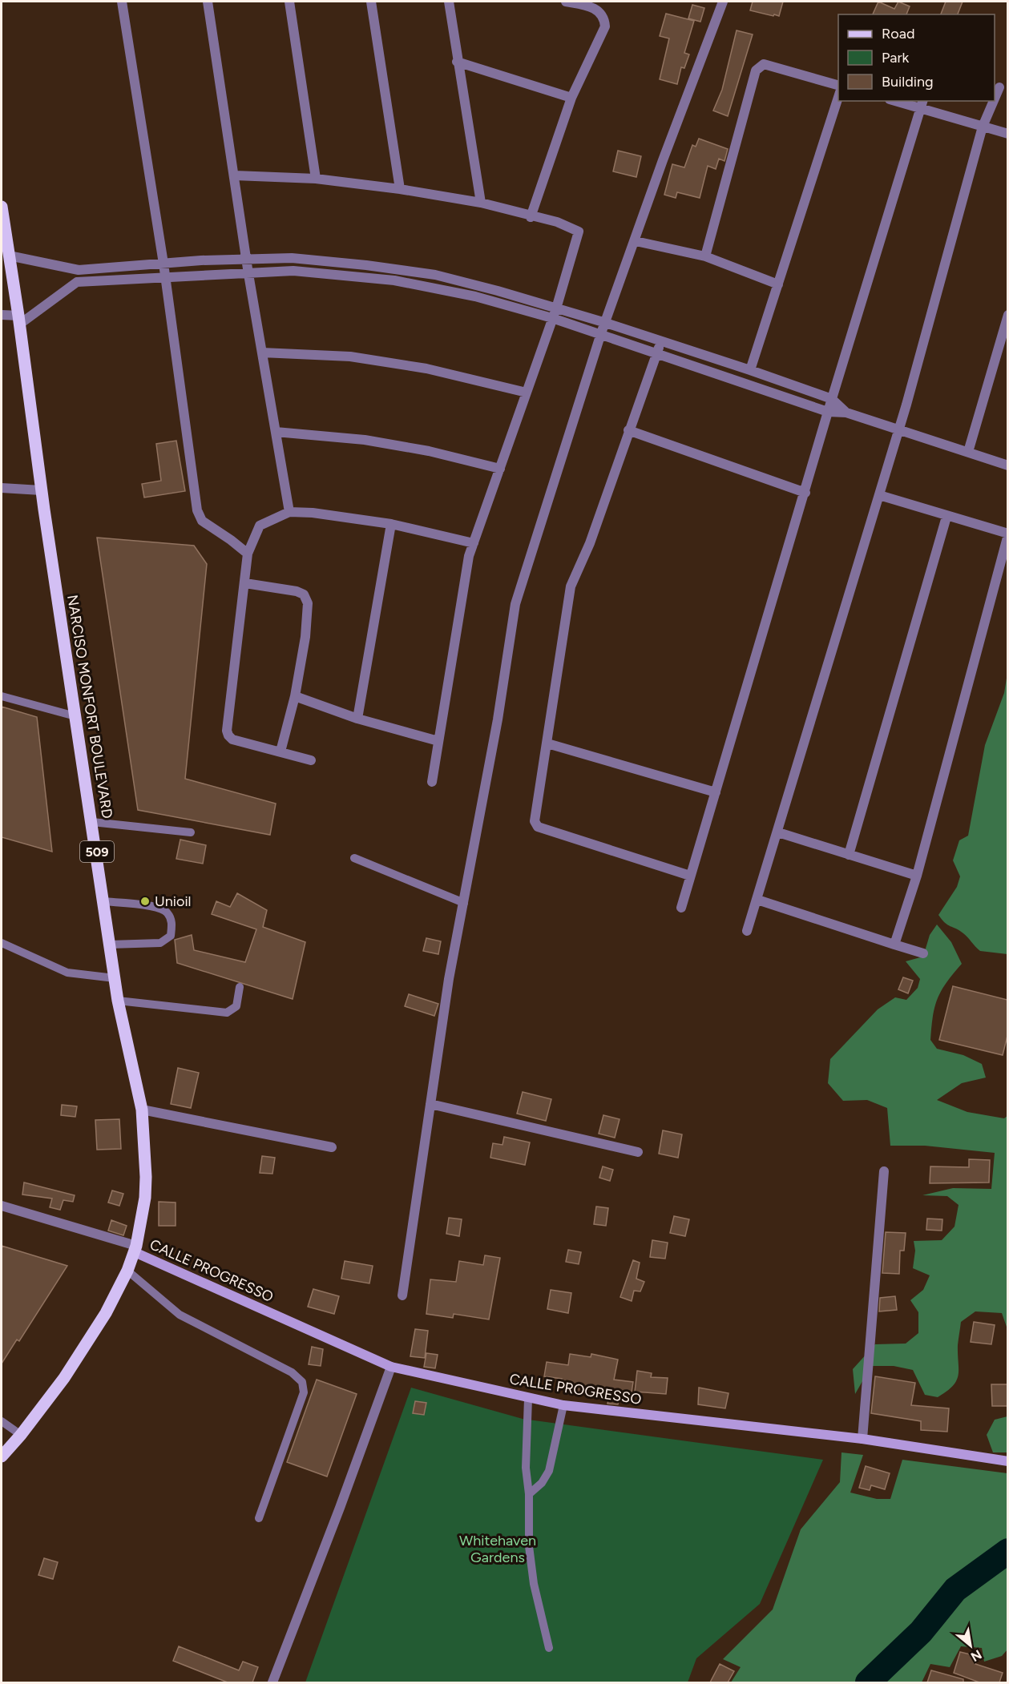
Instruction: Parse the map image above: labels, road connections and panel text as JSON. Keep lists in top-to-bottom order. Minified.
{"streets":{"main road":["NARCISO MONFORT BOULEVARD","509","CALLE PROGRESSO"]},"crossings":[["NARCISO MONFORT BOULEVARD","CALLE PROGRESSO"]],"parks":["Whitehaven Gardens"],"places":["Unioil"],"legend":["Road","Park","Building"],"north":"bottom right"}
